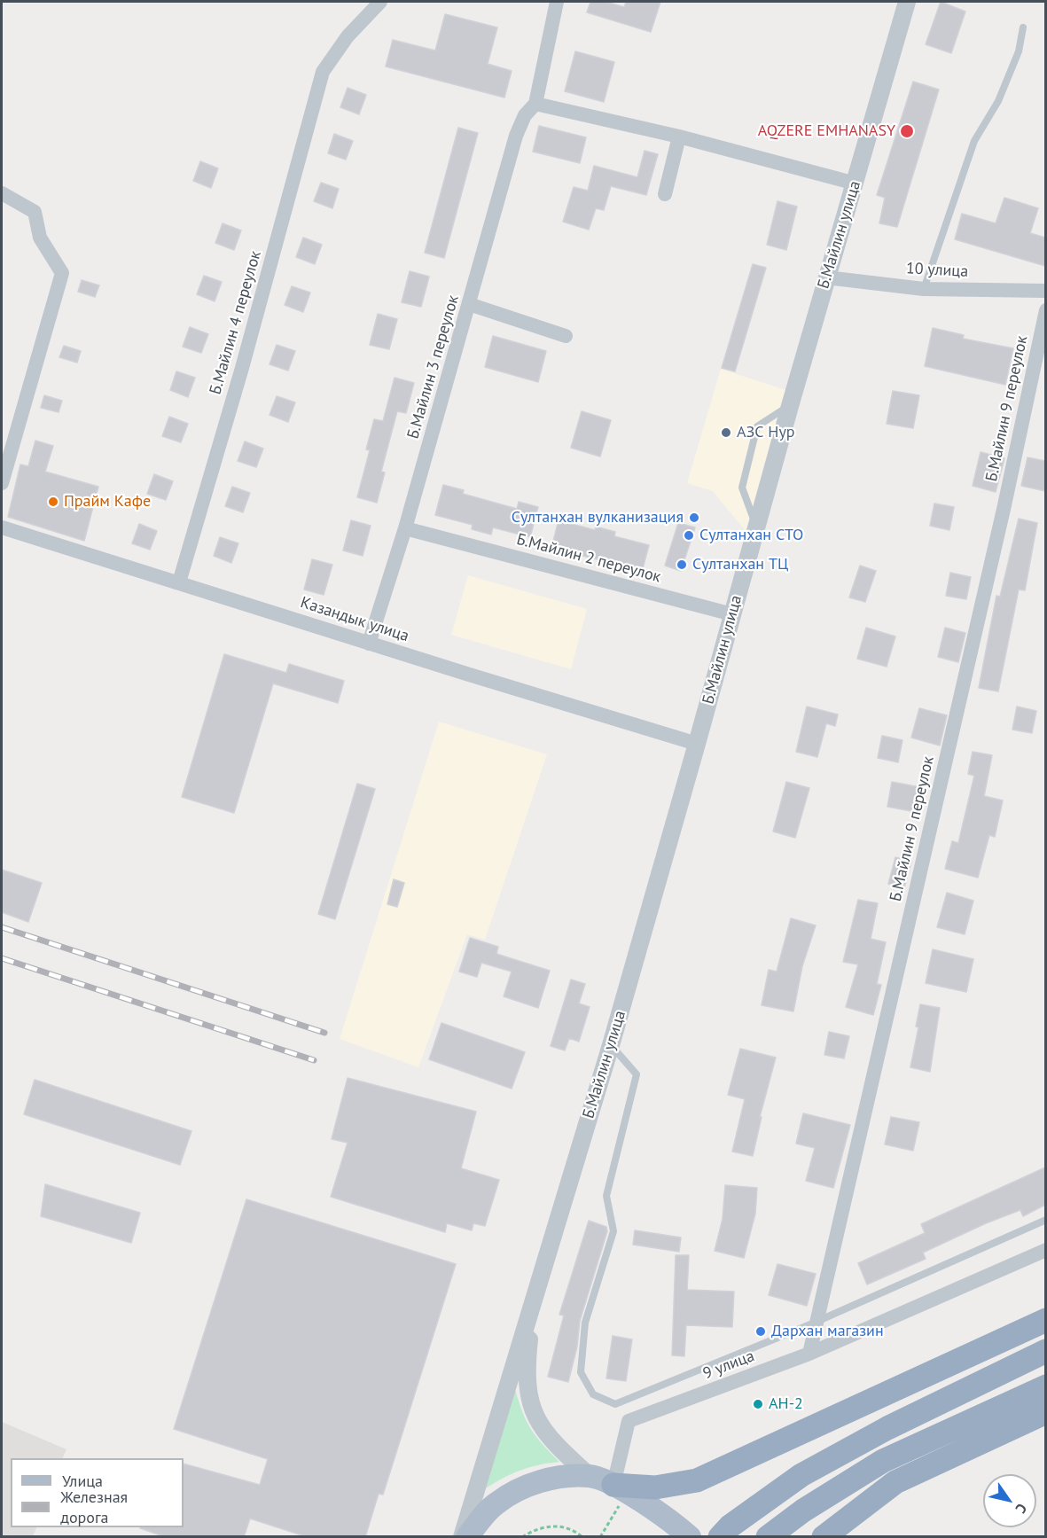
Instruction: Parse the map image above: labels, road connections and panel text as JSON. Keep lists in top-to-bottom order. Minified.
{"streets":{"street":["Б.Майлин улица","10 улица","Б.Майлин 4 переулок","Б.Майлин 3 переулок","Б.Майлин 9 переулок","Б.Майлин 2 переулок","Казандык улица","9 улица"]},"crossings":[["Б.Майлин улица","10 улица"],["Б.Майлин улица","Б.Майлин 2 переулок"],["Б.Майлин улица","Казандык улица"],["Б.Майлин 4 переулок","Казандык улица"],["Б.Майлин 3 переулок","Б.Майлин 2 переулок"],["Б.Майлин 3 переулок","Казандык улица"],["Б.Майлин 9 переулок","9 улица"]],"places":["AQZERE EMHANASY","АЗС Нур","Прайм Кафе","Султанхан вулканизация","Султанхан СТО","Султанхан ТЦ","Дархан магазин","АН-2"],"legend":["Улица","Железная дорога"],"north":"bottom right"}
